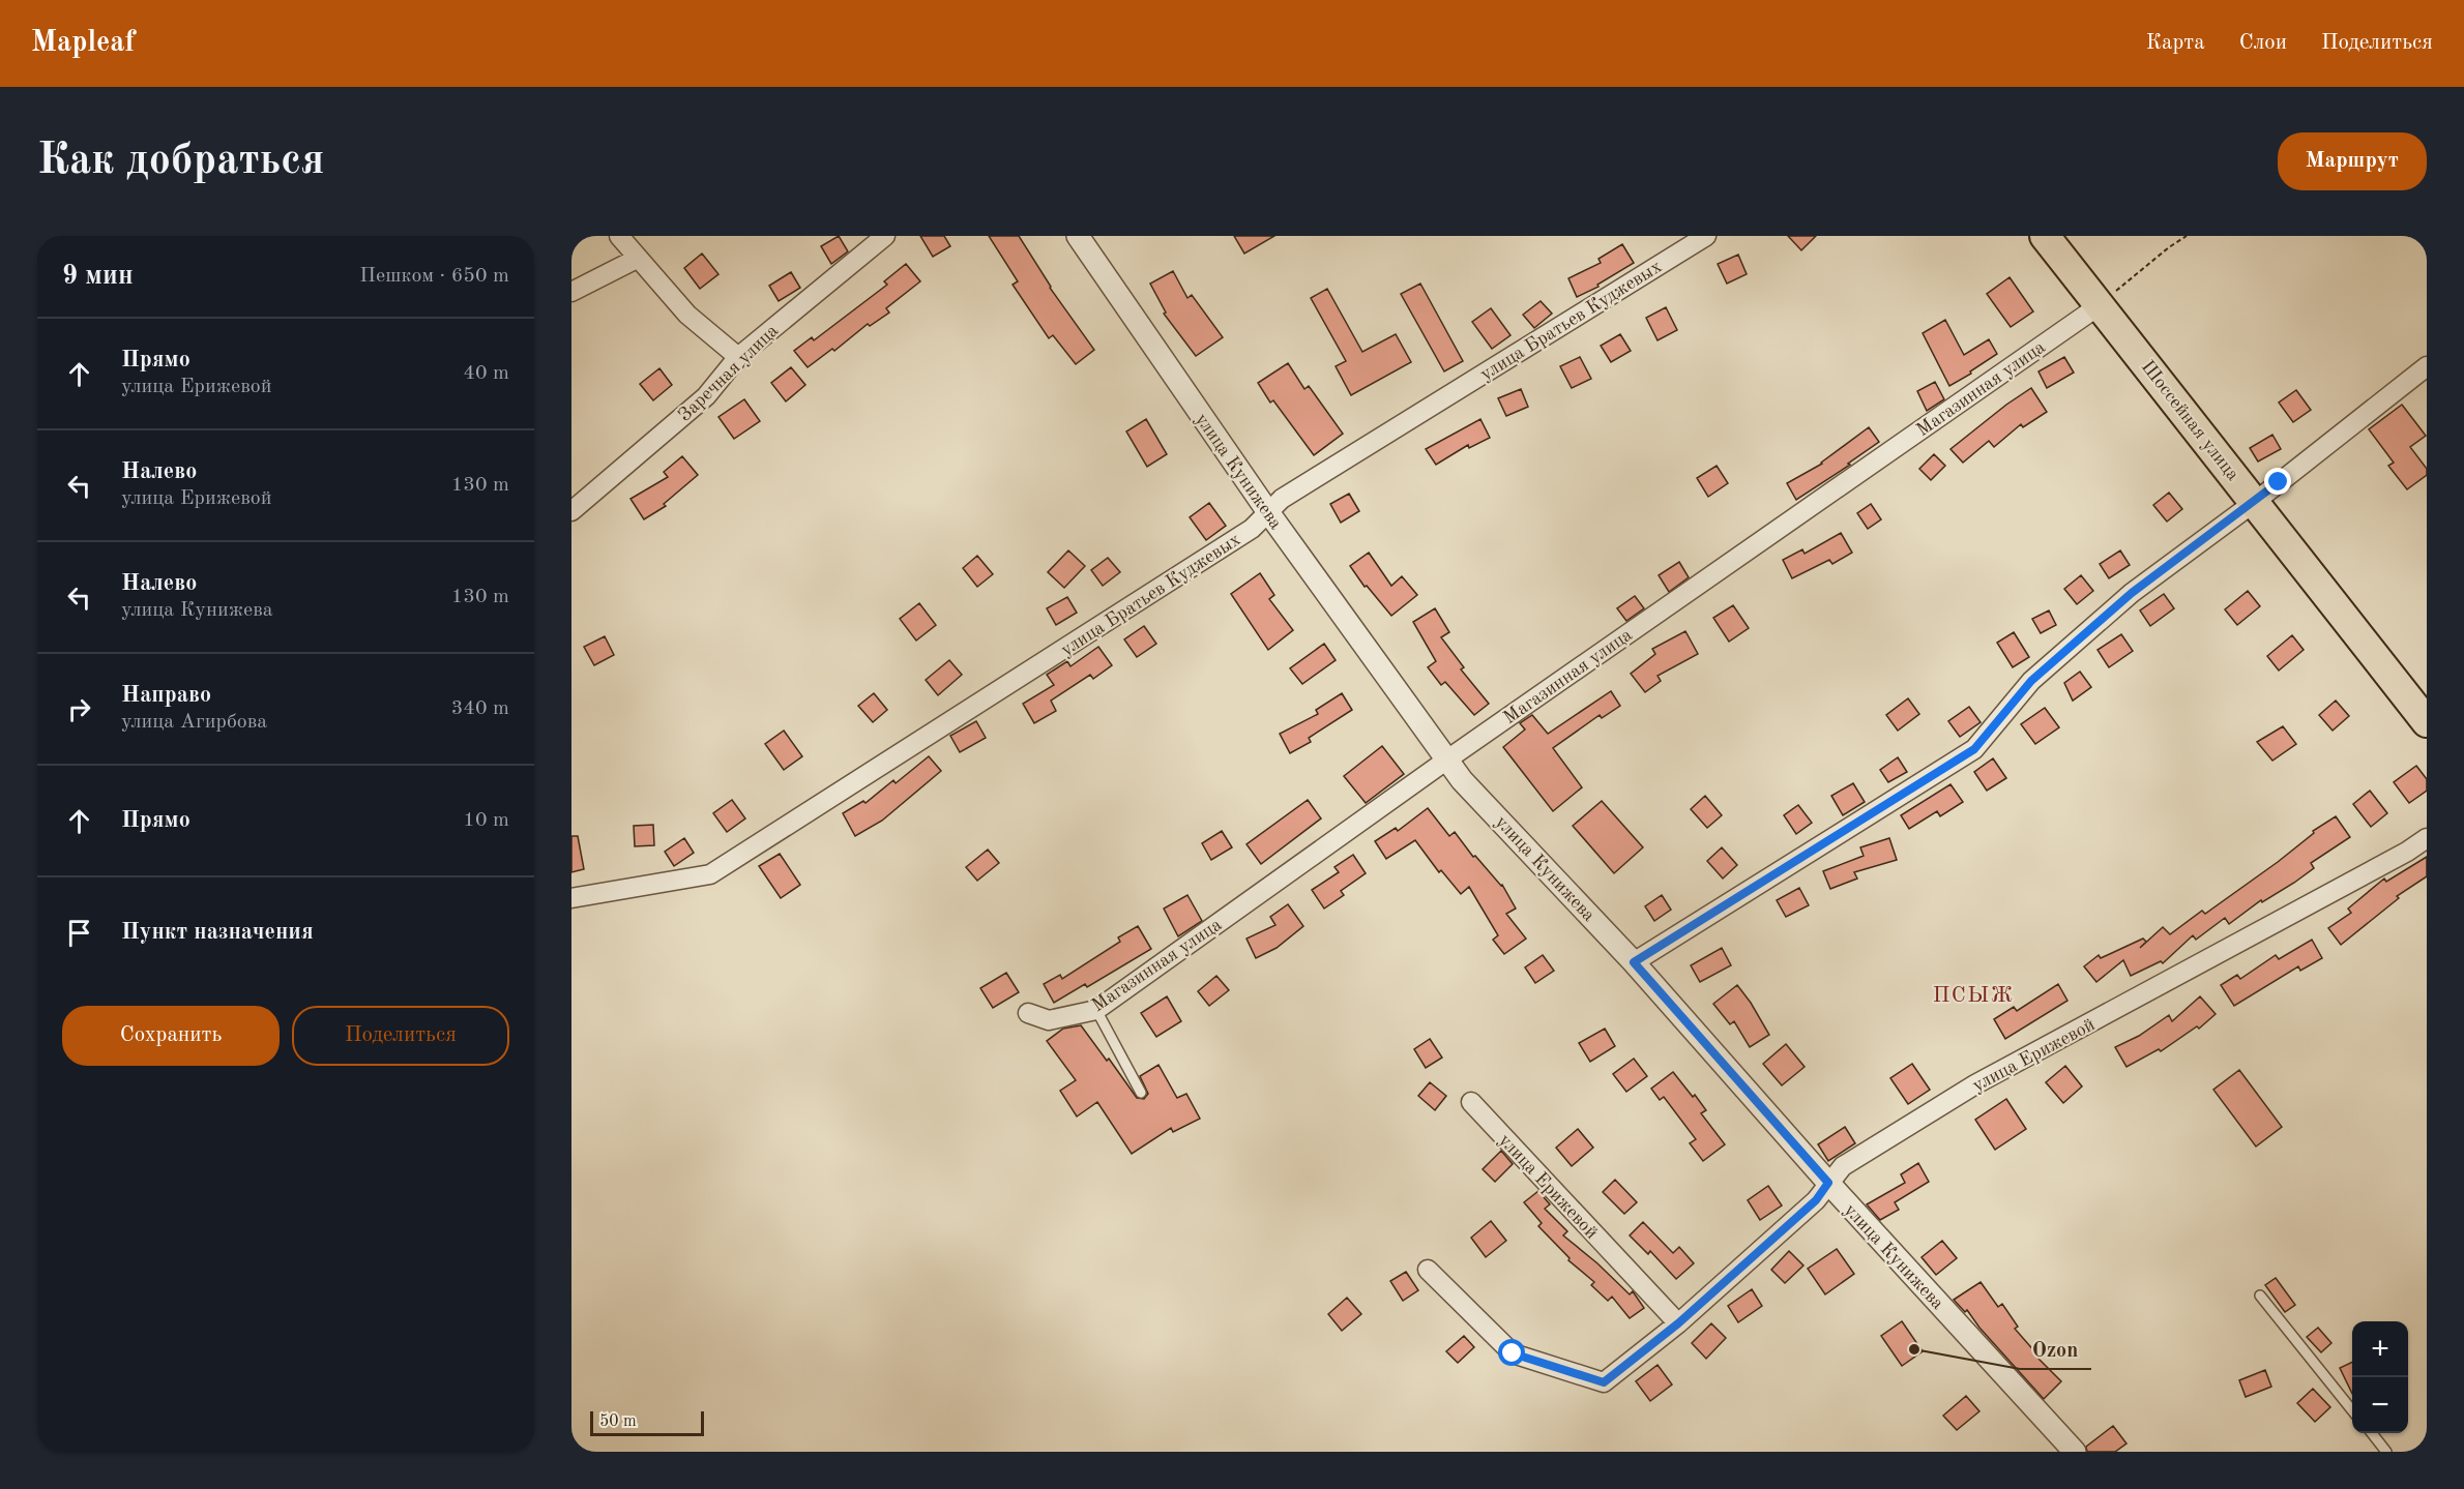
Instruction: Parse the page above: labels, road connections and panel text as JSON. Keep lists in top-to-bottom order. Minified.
{"streets":{"highway":["Шоссейная улица"],"street":["улица Братьев Куджевых","Заречная улица","Магазинная улица","улица Кунижева","улица Ерижевой"]},"crossings":[["улица Братьев Куджевых","улица Кунижева"],["Магазинная улица","Шоссейная улица"],["Магазинная улица","улица Кунижева"],["улица Кунижева","улица Ерижевой"]],"districts":["ПСЫЖ"],"places":["Ozon"],"scale_bar":"50 m","page":{"header":"Mapleaf","nav":["Карта","Слои","Поделиться"],"buttons":["Маршрут",["Сохранить","Поделиться"]],"title":"Как добраться","heading":["9 мин","Пешком · 650 m"],"list":[["Прямо","улица Ерижевой","40 m"],["Налево","улица Ерижевой","130 m"],["Налево","улица Кунижева","130 m"],["Направо","улица Агирбова","340 m"],["Прямо","10 m"],"Пункт назначения"],"map_buttons":["+","−"],"scale":"50 m"}}
